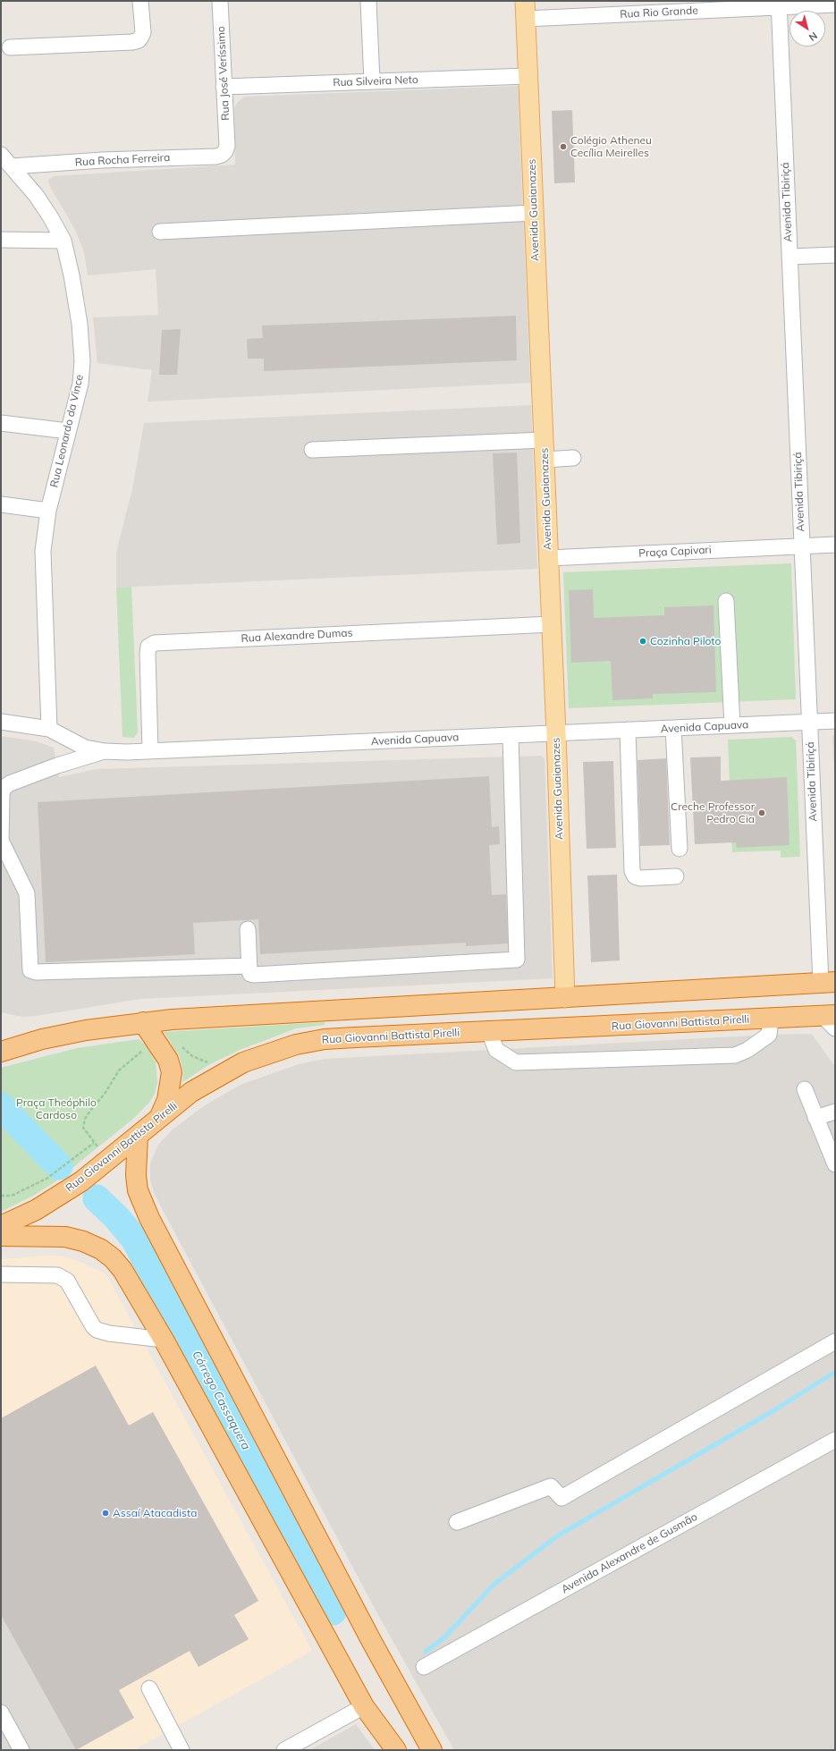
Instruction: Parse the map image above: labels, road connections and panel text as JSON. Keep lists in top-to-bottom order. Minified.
{"streets":{"highway":["Rua Giovanni Battista Pirelli"],"main road":["Avenida Guaianazes"],"street":["Rua Rio Grande","Rua José Veríssimo","Rua Silveira Neto","Rua Rocha Ferreira","Avenida Tibiriçá","Rua Leonardo da Vince","Praça Capivari","Rua Alexandre Dumas","Avenida Capuava","Avenida Alexandre de Gusmão"]},"crossings":[["Rua Rio Grande","Avenida Tibiriçá"],["Rua Rio Grande","Avenida Guaianazes"],["Rua José Veríssimo","Rua Silveira Neto"],["Rua José Veríssimo","Rua Rocha Ferreira"],["Rua Silveira Neto","Avenida Guaianazes"],["Rua Rocha Ferreira","Rua Leonardo da Vince"],["Avenida Tibiriçá","Praça Capivari"],["Avenida Tibiriçá","Avenida Capuava"],["Avenida Guaianazes","Praça Capivari"],["Avenida Guaianazes","Rua Alexandre Dumas"],["Avenida Guaianazes","Avenida Capuava"],["Rua Leonardo da Vince","Avenida Capuava"],["Rua Alexandre Dumas","Avenida Capuava"]],"water":["Córrego Cassaquera"],"parks":["Praça Theóphilo Cardoso"],"places":["Colégio Atheneu Cecília Meirelles","Cozinha Piloto","Creche Professor Pedro Cia","Assaí Atacadista"],"north":"bottom right"}
